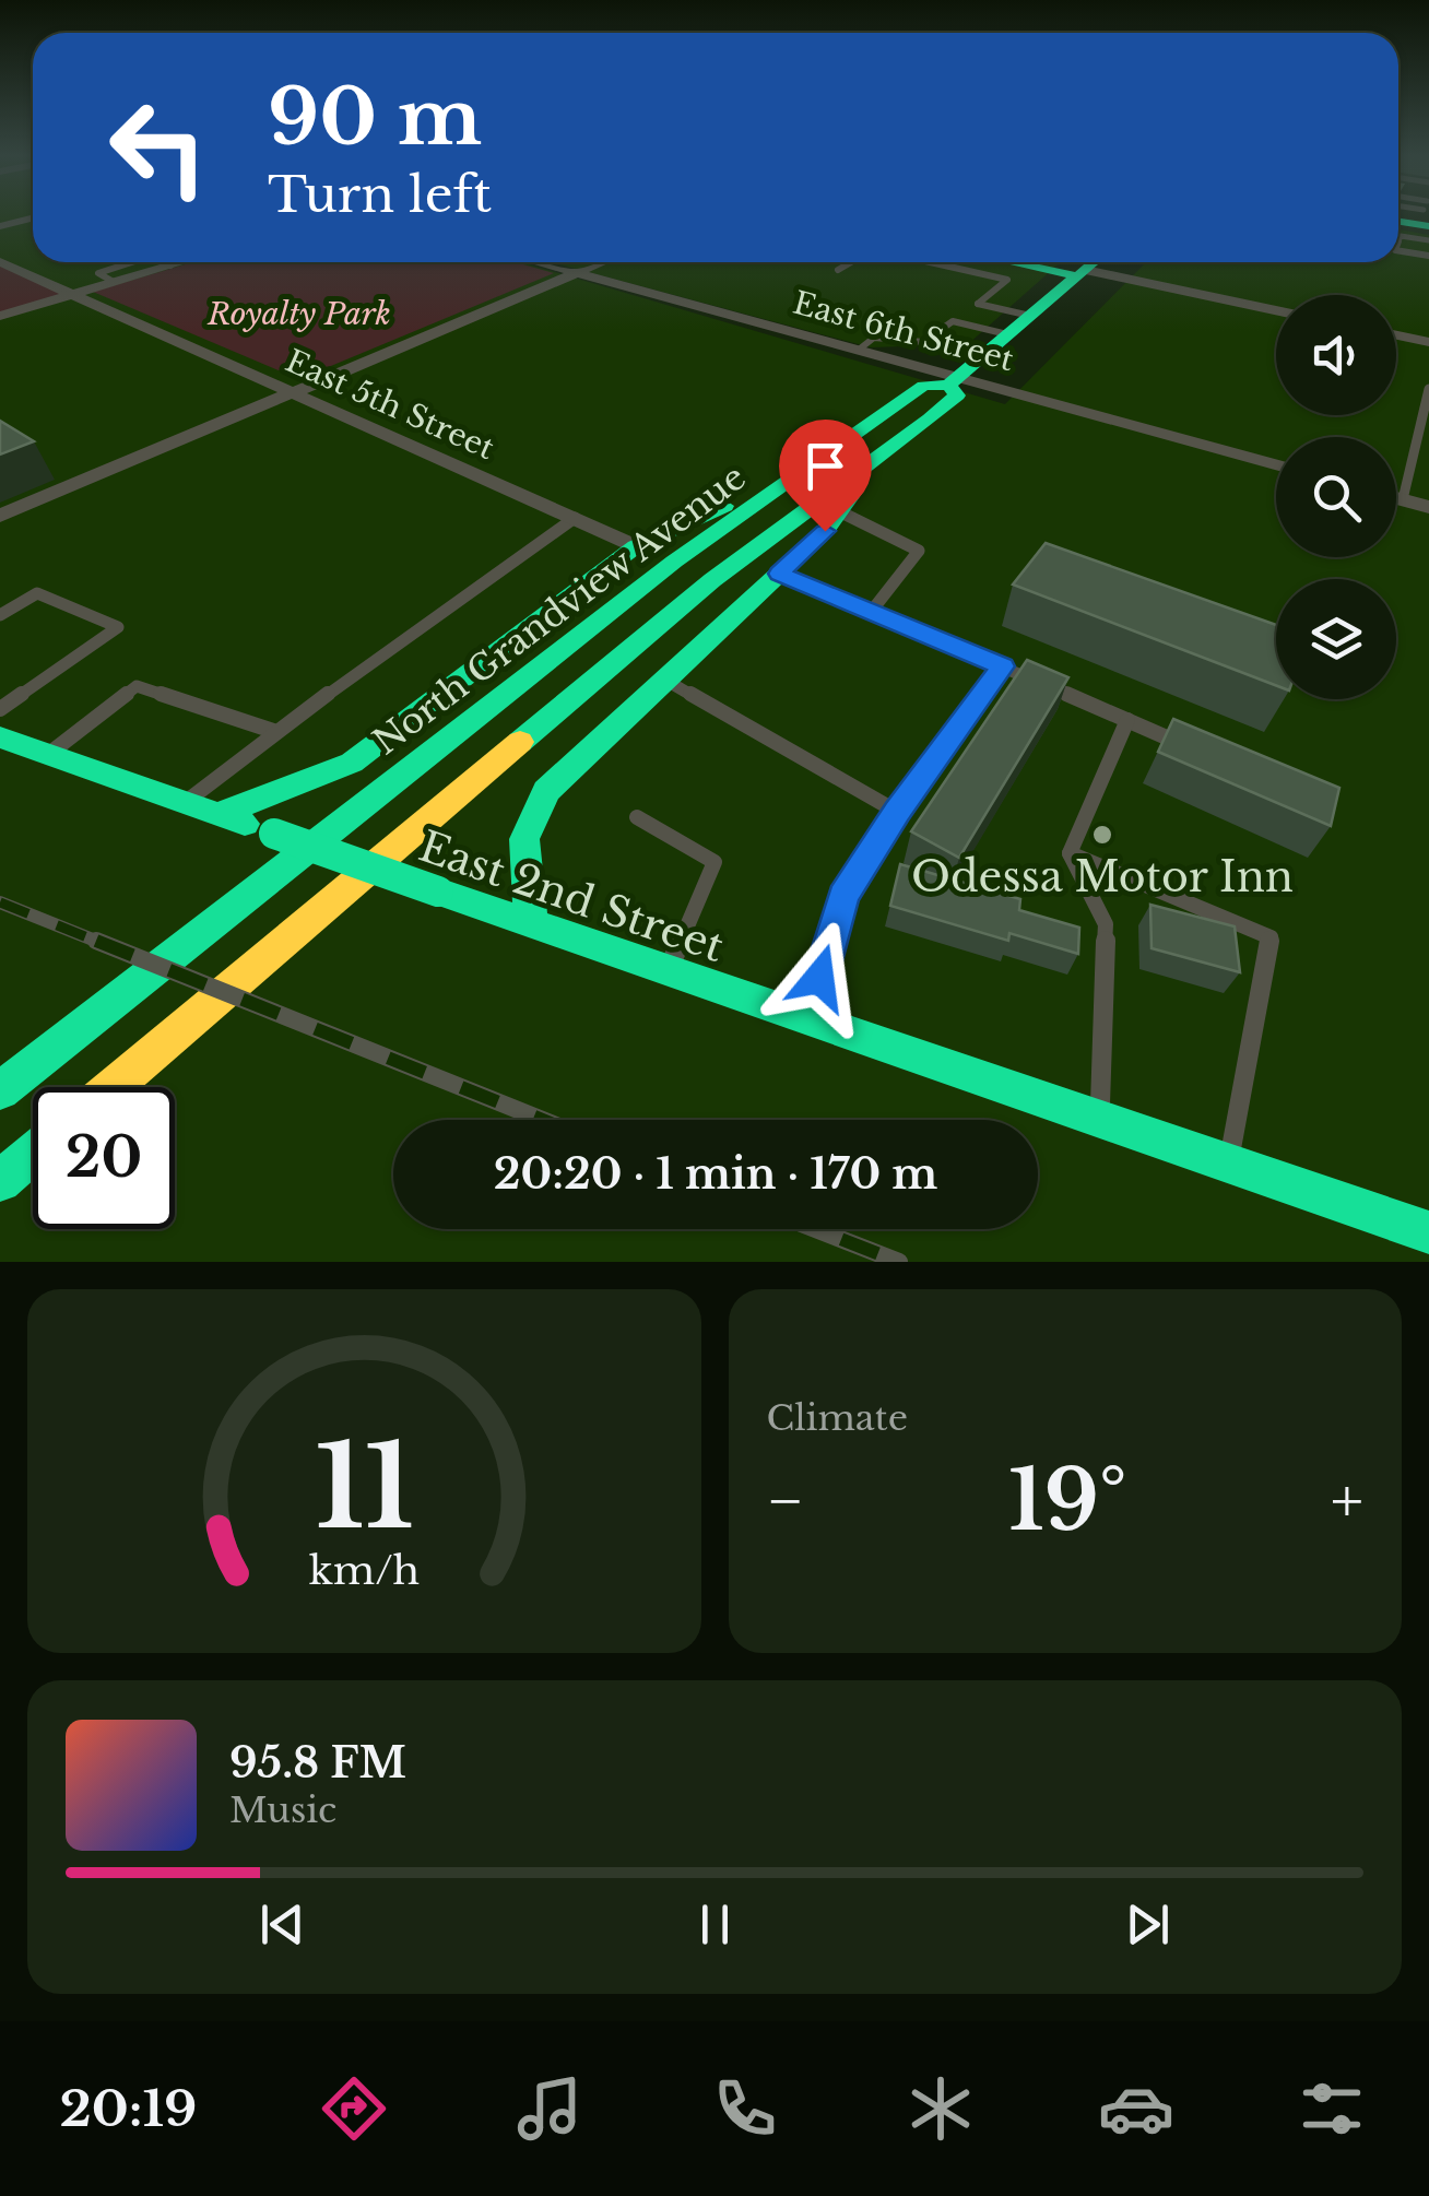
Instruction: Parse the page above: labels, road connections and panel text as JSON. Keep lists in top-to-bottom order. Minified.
{"streets":{"main road":["North Grandview Avenue","East 2nd Street"],"street":["East 6th Street","East 5th Street"]},"crossings":[["East 6th Street","North Grandview Avenue"]],"parks":["Royalty Park"],"places":["Odessa Motor Inn"],"page":{"turn":["90 m","Turn left"],"limit":"20","trip":"20:20 · 1 min · 170 m","tile":"Climate","heat":["−","19°","+"],"song":["95.8 FM","Music"],"tabs":"20:19","gauge":["11","km/h"]}}
